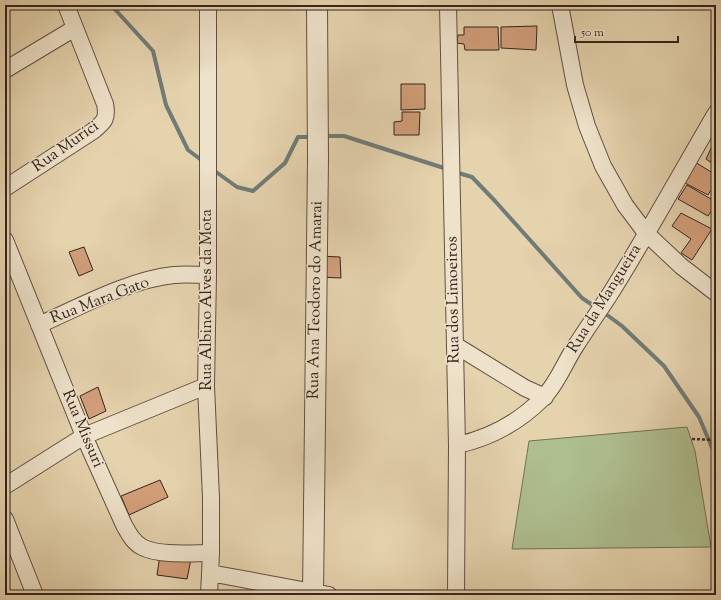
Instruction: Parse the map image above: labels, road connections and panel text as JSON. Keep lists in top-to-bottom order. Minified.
{"streets":{"street":["Rua Murici","Rua da Mangueira","Rua Albino Alves da Mota","Rua Ana Teodoro do Amarai","Rua dos Limoeiros","Rua Mara Gato","Rua Missuri"]},"crossings":[["Rua da Mangueira","Rua dos Limoeiros"],["Rua Albino Alves da Mota","Rua Mara Gato"],["Rua Albino Alves da Mota","Rua Missuri"],["Rua Mara Gato","Rua Missuri"]],"scale_bar":"50 m"}
